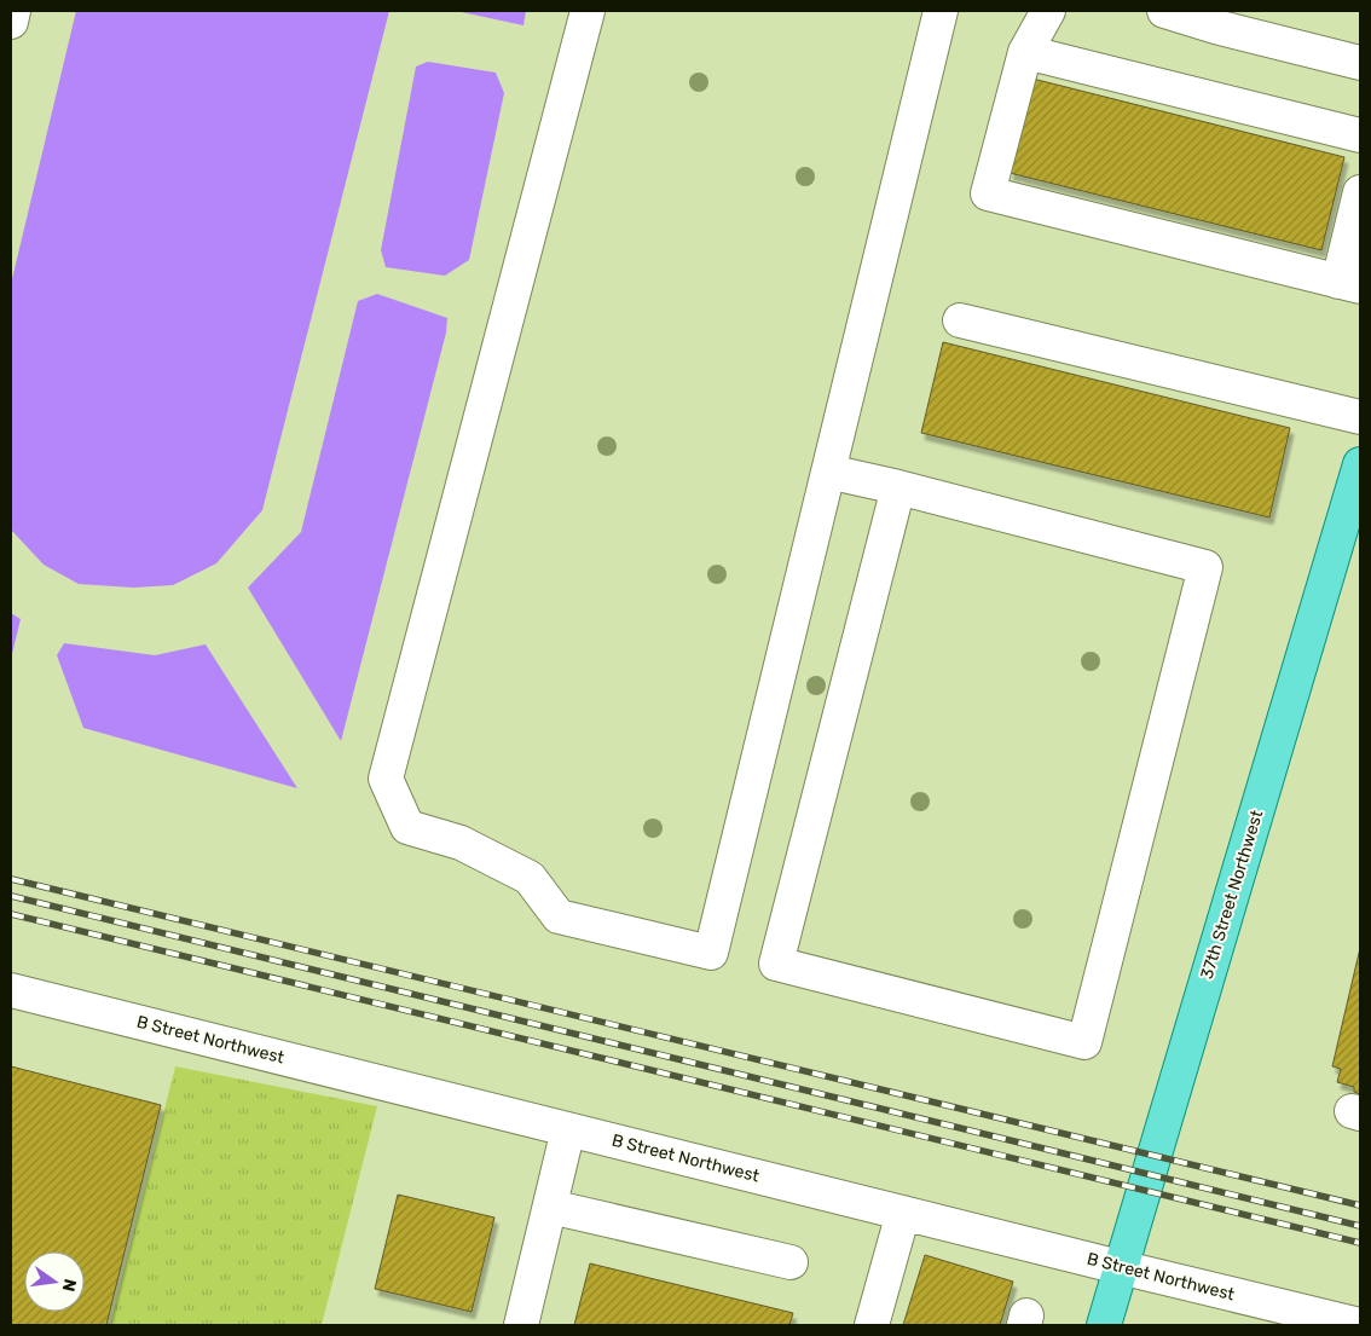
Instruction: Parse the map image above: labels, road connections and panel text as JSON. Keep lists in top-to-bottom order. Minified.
{"streets":{"main road":["37th Street Northwest"],"street":["B Street Northwest"]},"crossings":[["37th Street Northwest","B Street Northwest"]],"north":"right"}
